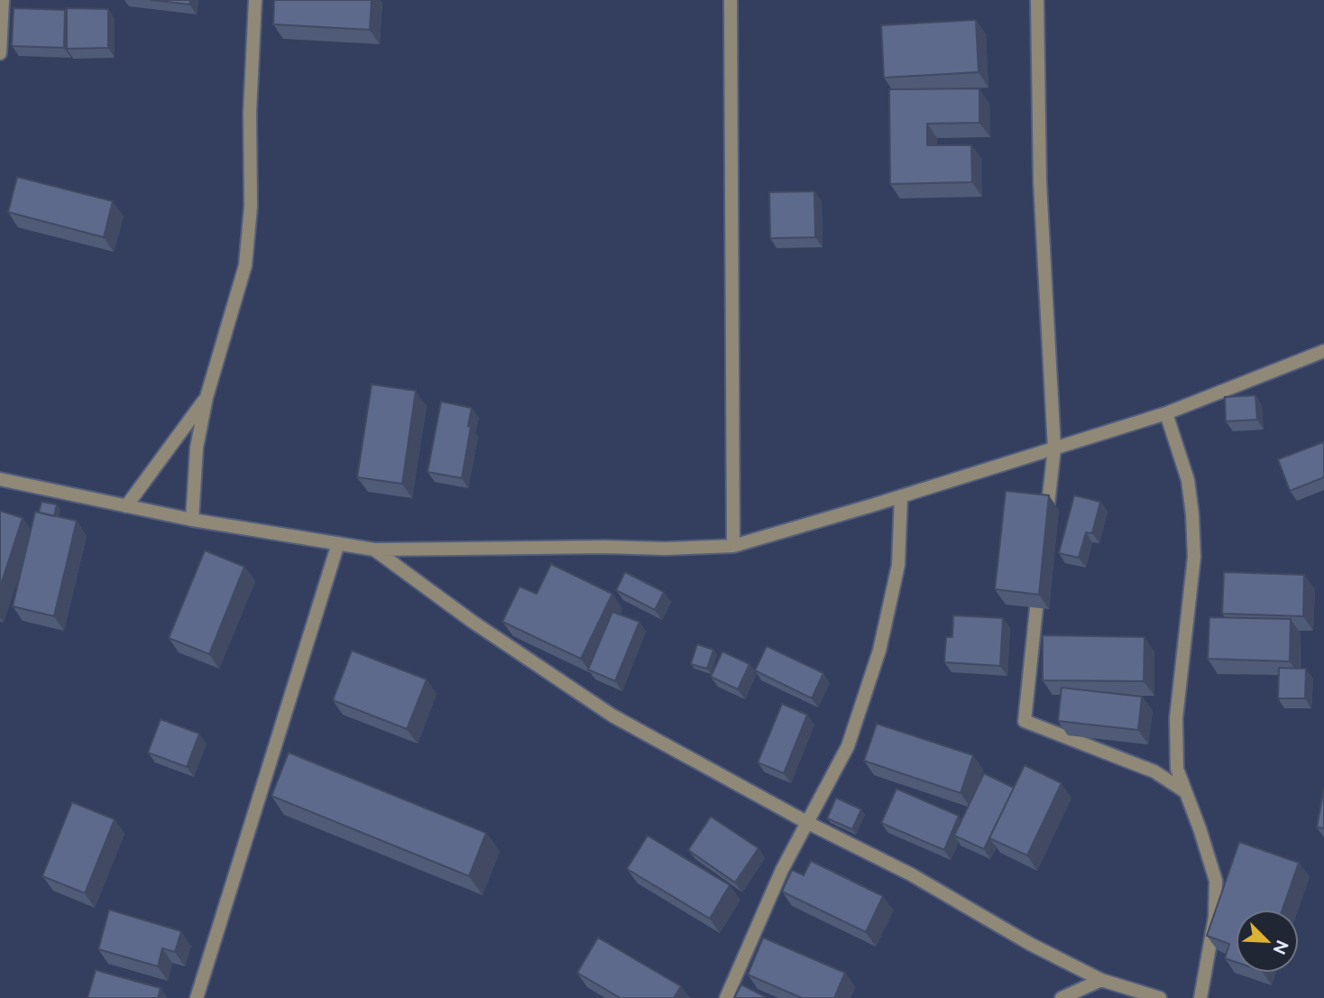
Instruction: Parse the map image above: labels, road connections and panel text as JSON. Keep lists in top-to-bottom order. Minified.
{"north":"bottom right"}
